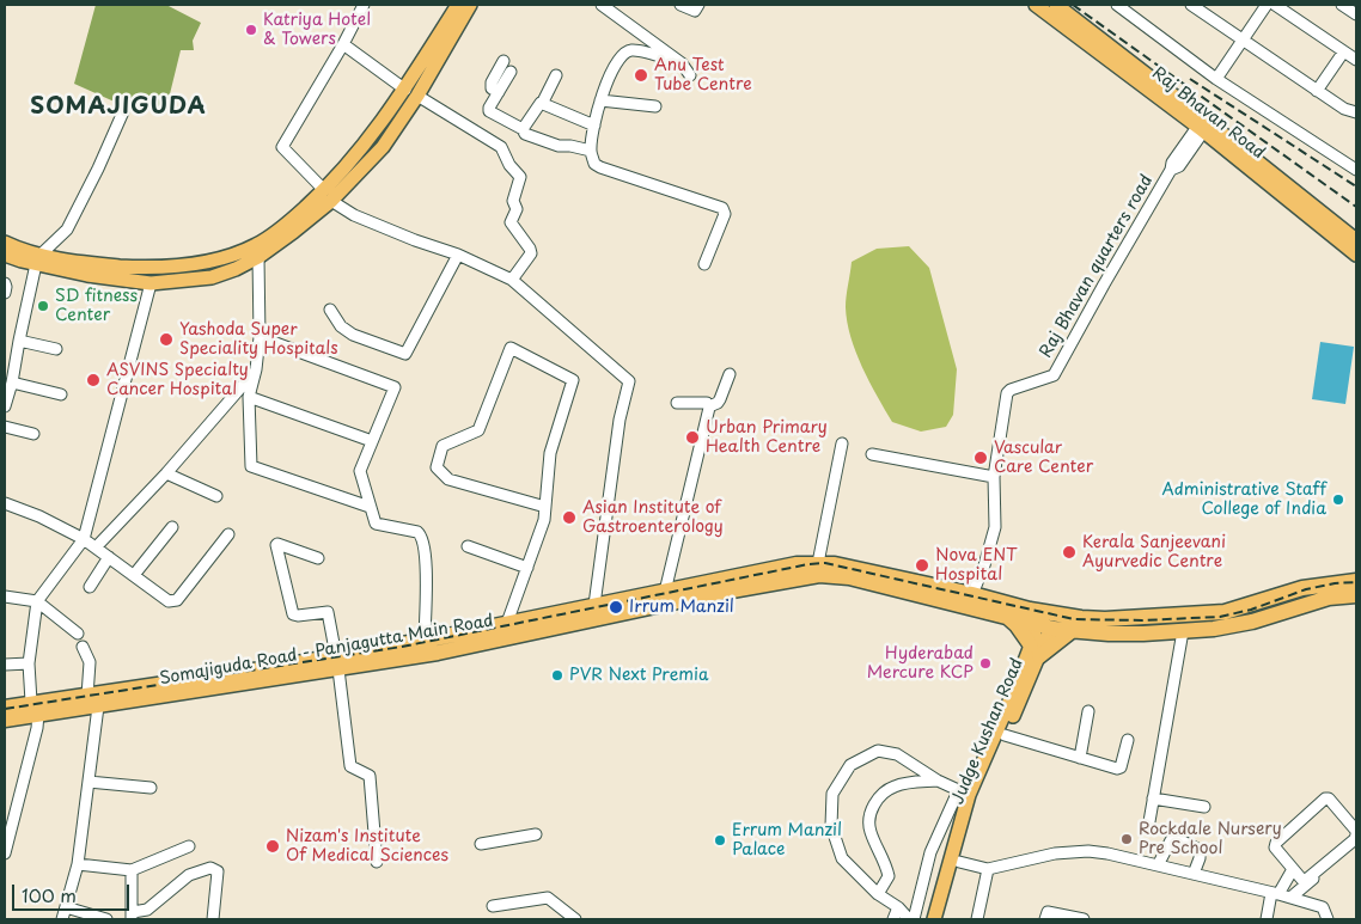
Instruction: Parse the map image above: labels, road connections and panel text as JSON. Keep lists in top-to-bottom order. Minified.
{"streets":{"highway":["Somajiguda Road - Panjagutta Main Road"],"main road":["Raj Bhavan Road","Judge Kushan Road"],"street":["Raj Bhavan quarters road"]},"crossings":[["Raj Bhavan Road","Raj Bhavan quarters road"],["Raj Bhavan quarters road","Somajiguda Road - Panjagutta Main Road"],["Somajiguda Road - Panjagutta Main Road","Judge Kushan Road"]],"districts":["SOMAJIGUDA"],"places":["Katriya Hotel & Towers","Anu Test Tube Centre","SD fitness Center","Yashoda Super Speciality Hospitals","ASVINS Specialty Cancer Hospital","Urban Primary Health Centre","Vascular Care Center","Administrative Staff College of India","Asian Institute of Gastroenterology","Kerala Sanjeevani Ayurvedic Centre","Nova ENT Hospital","Irrum Manzil","Hyderabad Mercure KCP","PVR Next Premia","Rockdale Nursery Pre School","Errum Manzil Palace","Nizam's Institute Of Medical Sciences"],"scale_bar":"100 m"}
